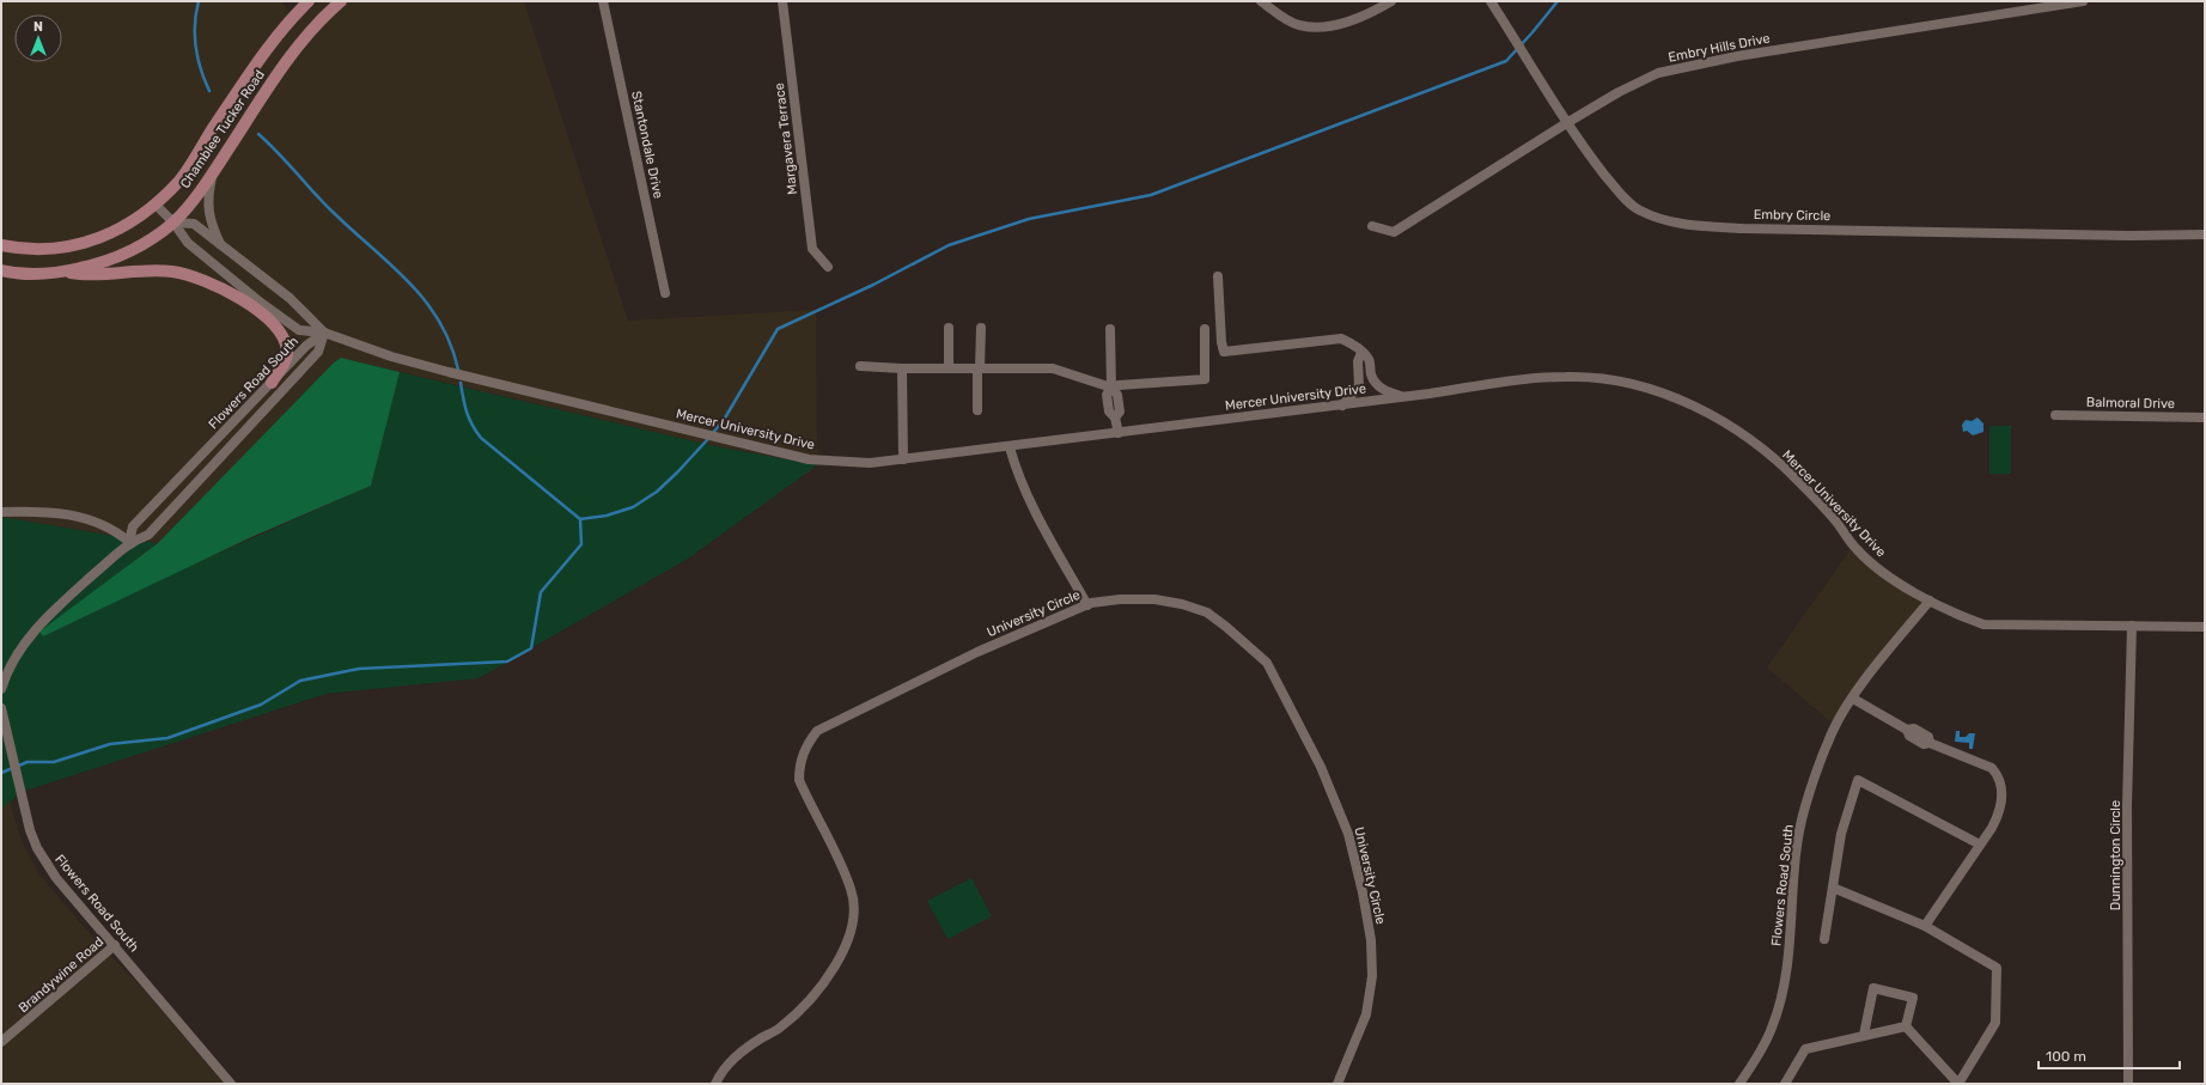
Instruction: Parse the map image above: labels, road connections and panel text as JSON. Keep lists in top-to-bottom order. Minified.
{"streets":{"main road":["Chamblee Tucker Road"],"street":["Embry Hills Drive","Margavera Terrace","Stantondale Drive","Embry Circle","Flowers Road South","Mercer University Drive","Balmoral Drive","University Circle","Dunnington Circle","Brandywine Road"]},"crossings":[["Embry Hills Drive","Embry Circle"],["Chamblee Tucker Road","Mercer University Drive"],["Flowers Road South","Mercer University Drive"],["Flowers Road South","Brandywine Road"],["Mercer University Drive","Dunnington Circle"]],"scale_bar":"100 m","north":"top"}
